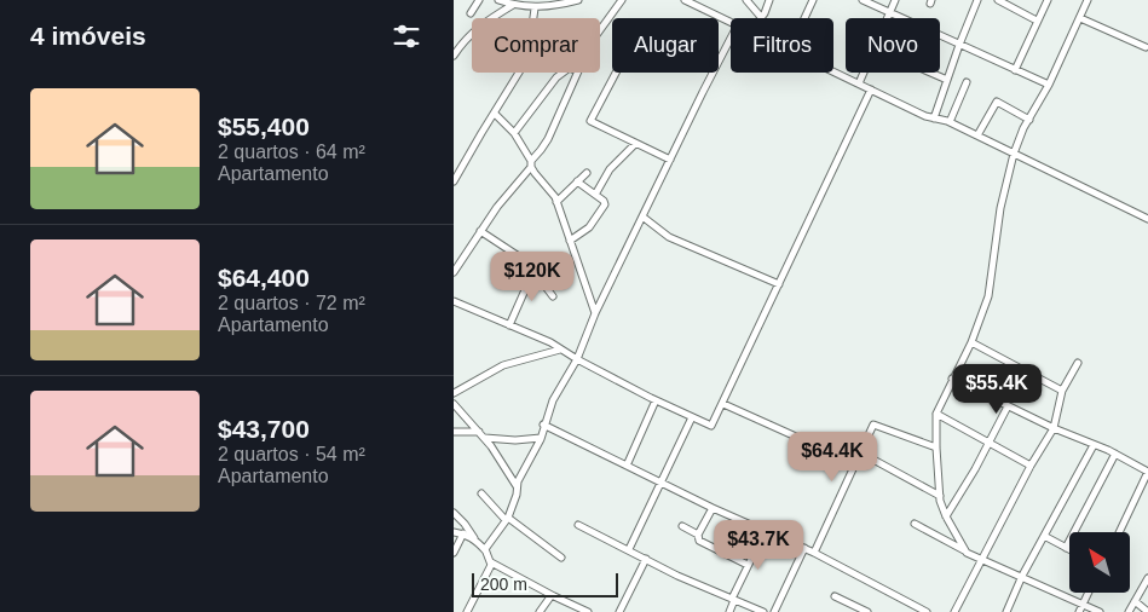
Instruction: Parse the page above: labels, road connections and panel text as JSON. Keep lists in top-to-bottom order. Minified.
{"scale_bar":"200 m","north":"top left","page":{"heading":"4 imóveis","chip":["Comprar","Alugar","Filtros","Novo"],"list":[{"name":"$55,400","note":"2 quartos · 64 m² · Apartamento"},{"name":"$64,400","note":"2 quartos · 72 m² · Apartamento"},{"name":"$43,700","note":"2 quartos · 54 m² · Apartamento"}],"price":["$120K","$55.4K","$64.4K","$43.7K"],"scale":"200 m"}}
